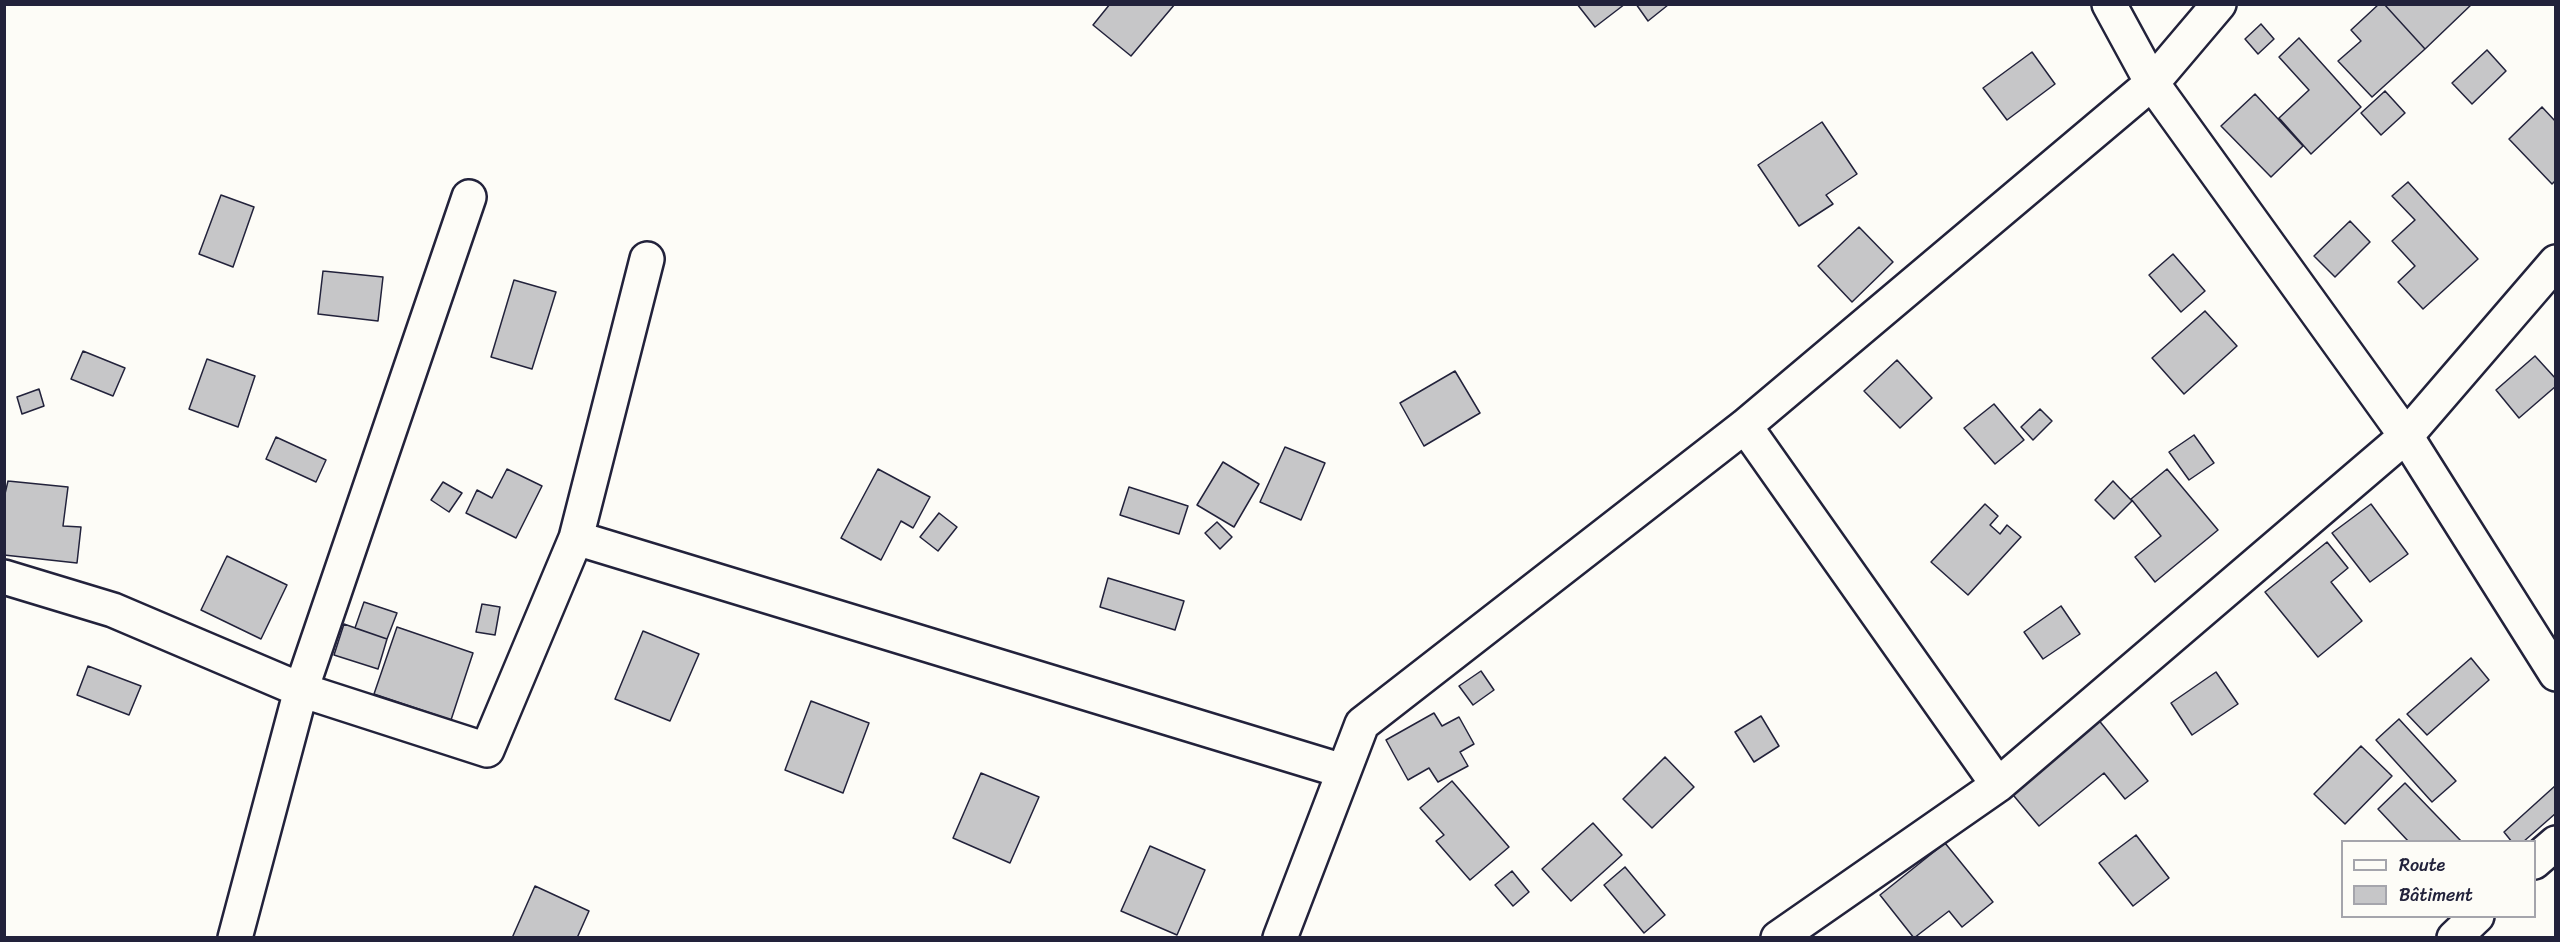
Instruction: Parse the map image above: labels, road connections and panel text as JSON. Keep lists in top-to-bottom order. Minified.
{"legend":["Route","Bâtiment"]}
